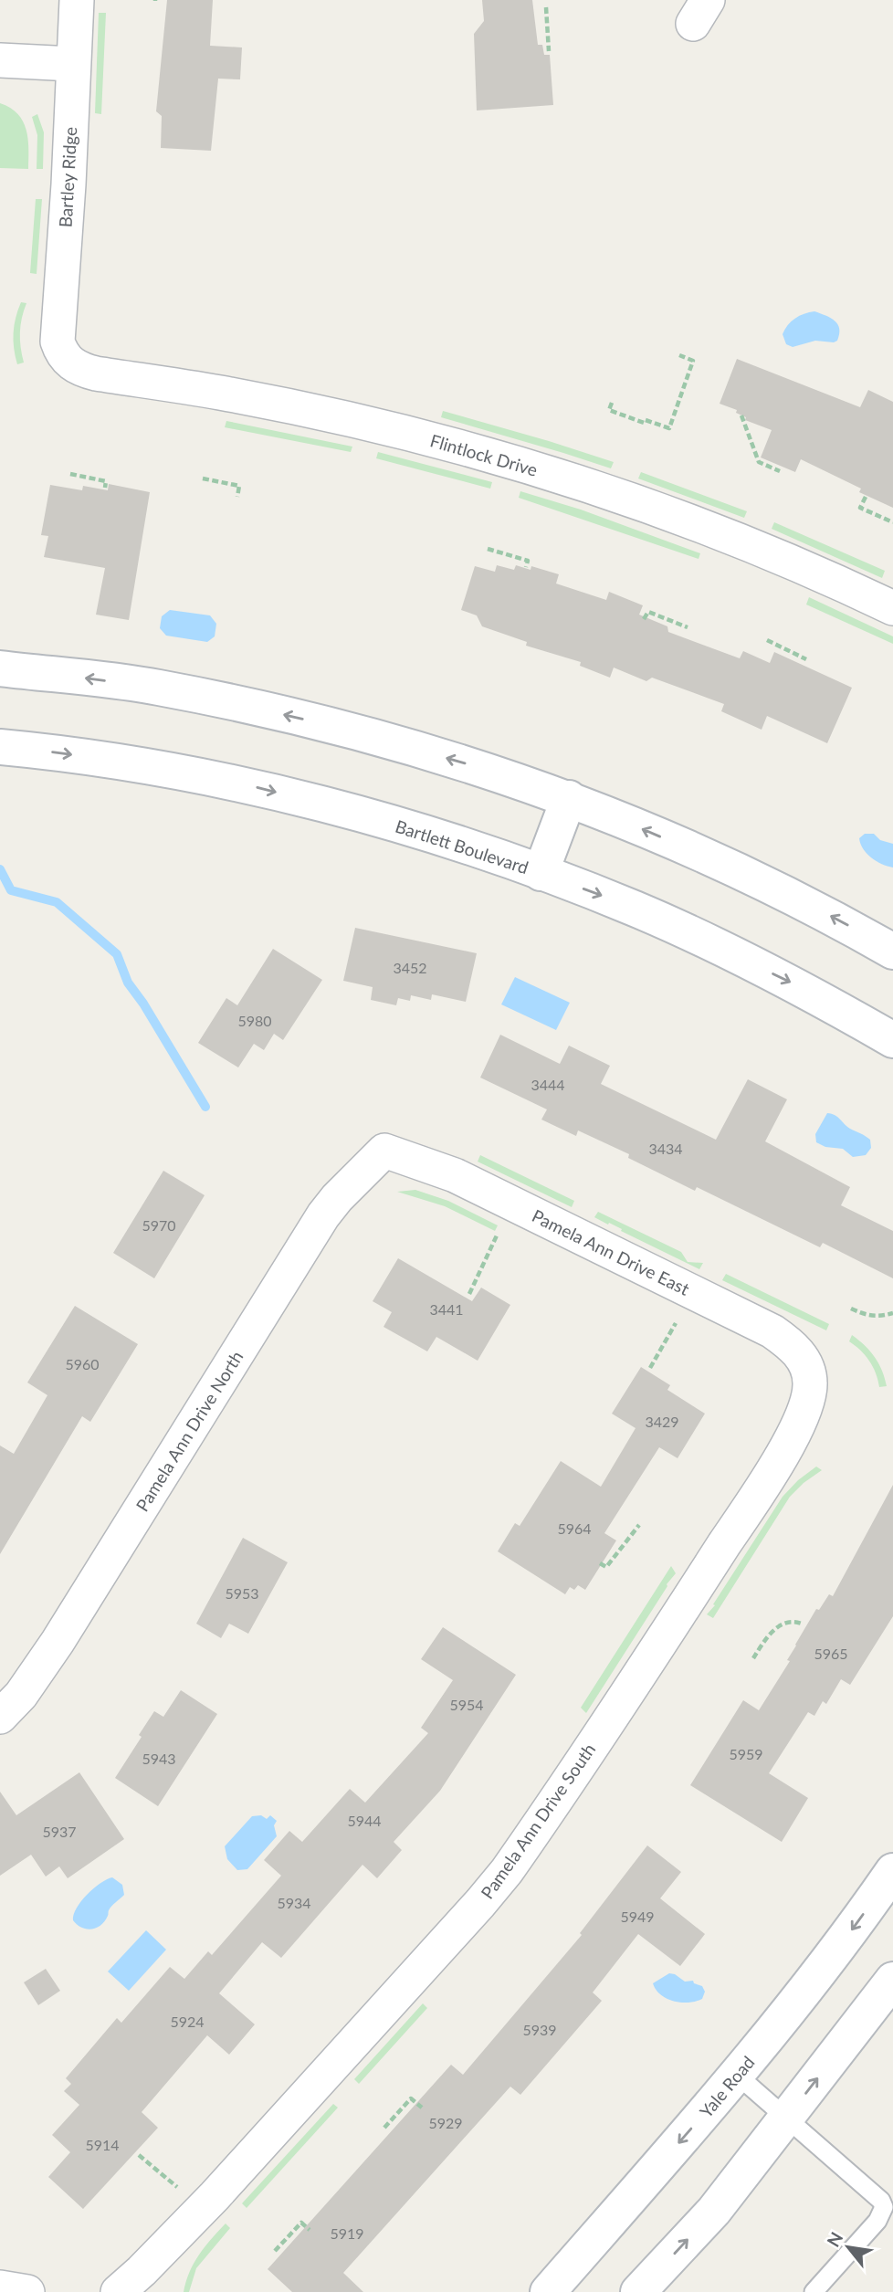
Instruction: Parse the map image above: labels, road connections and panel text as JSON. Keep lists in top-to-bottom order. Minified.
{"streets":{"main road":["Bartlett Boulevard","Yale Road"],"street":["Bartley Ridge","Flintlock Drive","Pamela Ann Drive East","Pamela Ann Drive North","Pamela Ann Drive South"]},"crossings":[["Bartley Ridge","Flintlock Drive"],["Pamela Ann Drive East","Pamela Ann Drive North"],["Pamela Ann Drive East","Pamela Ann Drive South"]],"house_numbers":["3452","5980","3444","3434","5970","3441","5960","3429","5964","5953","5965","5954","5959","5943","5944","5937","5934","5949","5924","5939","5929","5914","5919"],"north":"top left"}
